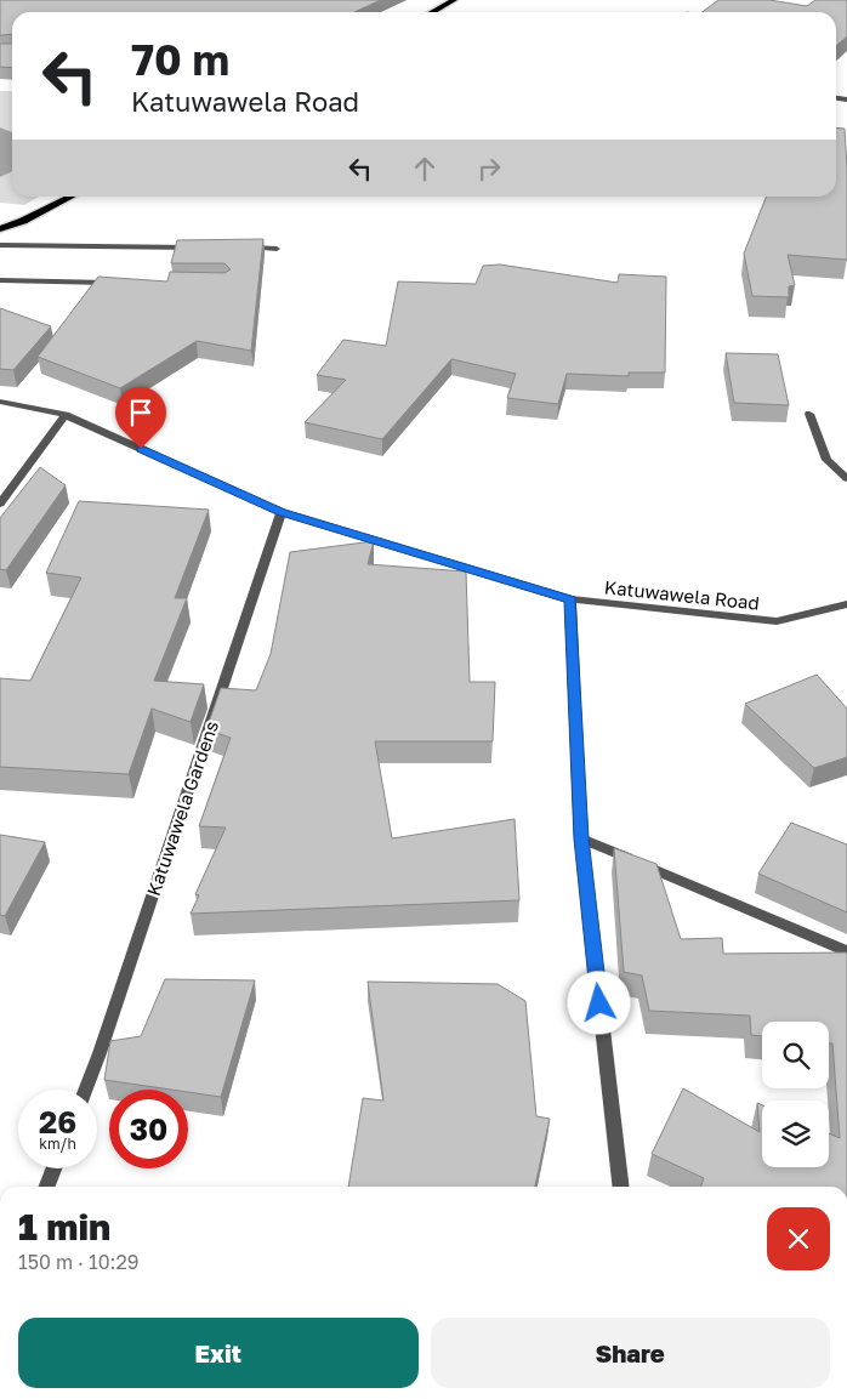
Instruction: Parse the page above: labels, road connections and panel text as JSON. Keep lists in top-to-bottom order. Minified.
{"streets":{"street":["Katuwawela Road","Katuwawela Gardens"]},"crossings":[["Katuwawela Road","Katuwawela Gardens"]],"page":{"turn":["70 m","Katuwawela Road"],"speed":"26 km/h","limit":"30","heading":["1 min","150 m · 10:29"],"buttons":["Exit","Share"]}}
